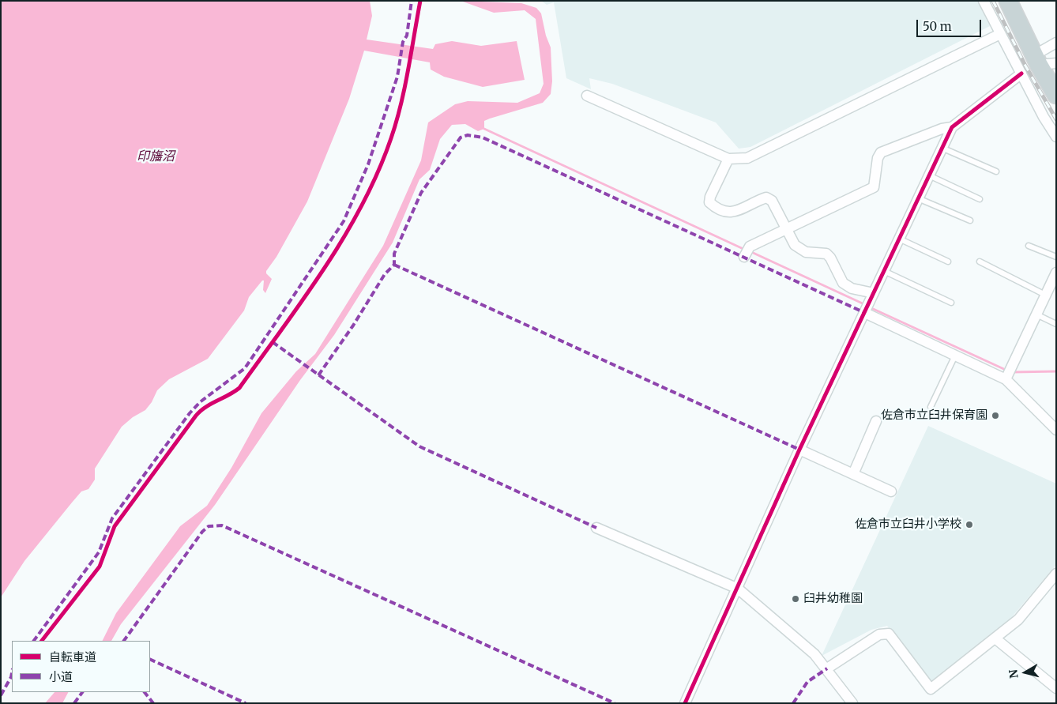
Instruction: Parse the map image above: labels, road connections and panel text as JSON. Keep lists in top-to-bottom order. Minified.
{"water":["印旛沼"],"places":["佐倉市立臼井保育園","佐倉市立臼井小学校","臼井幼稚園"],"legend":["自転車道","小道"],"scale_bar":"50 m","north":"left"}
